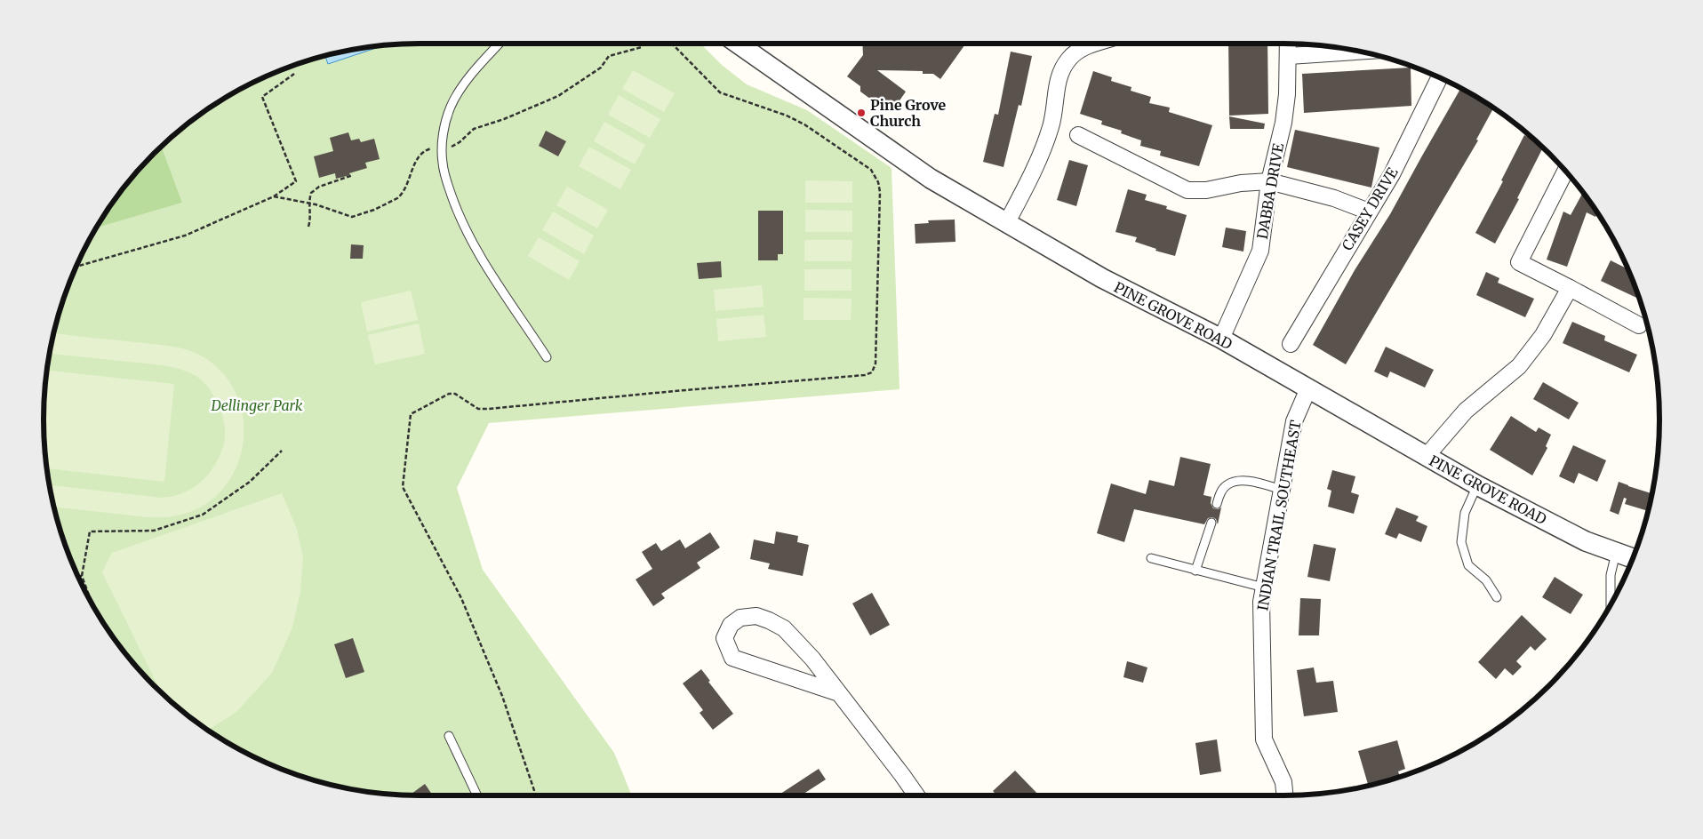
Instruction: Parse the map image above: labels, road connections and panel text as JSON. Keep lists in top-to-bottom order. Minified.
{"streets":{"street":["DABBA DRIVE","CASEY DRIVE","PINE GROVE ROAD","INDIAN TRAIL SOUTHEAST"]},"crossings":[["DABBA DRIVE","PINE GROVE ROAD"],["PINE GROVE ROAD","INDIAN TRAIL SOUTHEAST"]],"parks":["Dellinger Park"],"places":["Pine Grove Church"]}
